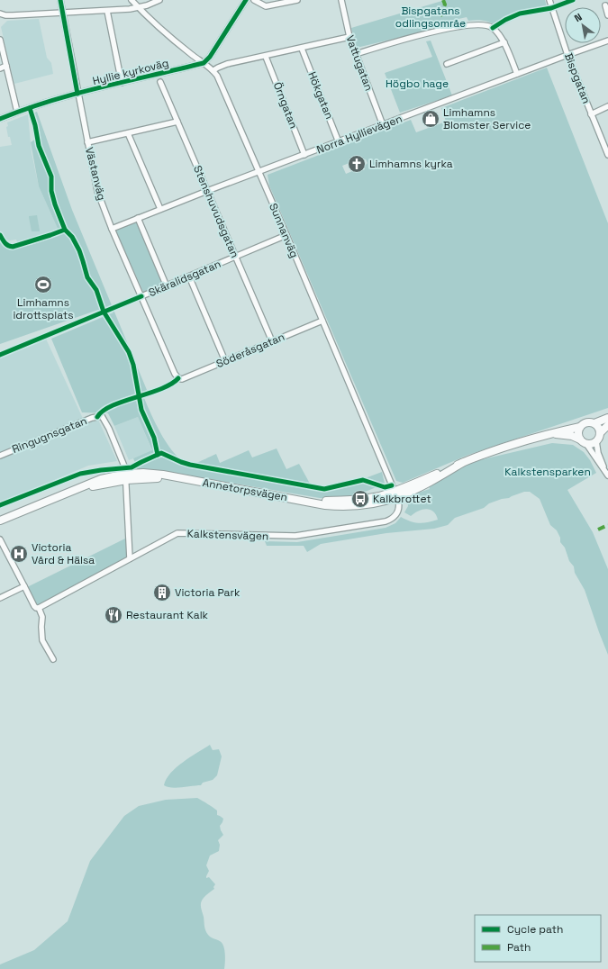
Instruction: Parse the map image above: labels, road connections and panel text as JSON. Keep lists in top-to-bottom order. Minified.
{"streets":{"main road":["Annetorpsvägen"],"street":["Vattugatan","Hyllie kyrkoväg","Bispgatan","Hökgatan","Örngatan","Norra Hyllievägen","Västanväg","Stenshuvudsgatan","Sunnanväg","Skäralidsgatan","Söderåsgatan","Ringugnsgatan","Kalkstensvägen"]},"crossings":[["Vattugatan","Norra Hyllievägen"],["Hyllie kyrkoväg","Västanväg"],["Hyllie kyrkoväg","Sunnanväg"],["Bispgatan","Norra Hyllievägen"],["Hökgatan","Norra Hyllievägen"],["Örngatan","Norra Hyllievägen"],["Norra Hyllievägen","Västanväg"],["Norra Hyllievägen","Stenshuvudsgatan"],["Norra Hyllievägen","Sunnanväg"],["Västanväg","Skäralidsgatan"],["Västanväg","Söderåsgatan"],["Stenshuvudsgatan","Skäralidsgatan"],["Stenshuvudsgatan","Söderåsgatan"],["Sunnanväg","Skäralidsgatan"],["Sunnanväg","Söderåsgatan"],["Sunnanväg","Annetorpsvägen"],["Sunnanväg","Kalkstensvägen"],["Ringugnsgatan","Annetorpsvägen"],["Annetorpsvägen","Kalkstensvägen"]],"parks":["Bispgatans odlingsområe","Högbo hage","Kalkstensparken"],"places":{"shop":["Limhamns Blomster Service"],"church":["Limhamns kyrka"],"sports":["Limhamns idrottsplats"],"bus stop":["Kalkbrottet"],"hospital":["Victoria Vård & Hälsa"],"building":["Victoria Park"],"restaurant":["Restaurant Kalk"]},"legend":["Cycle path","Path"],"north":"top left"}
